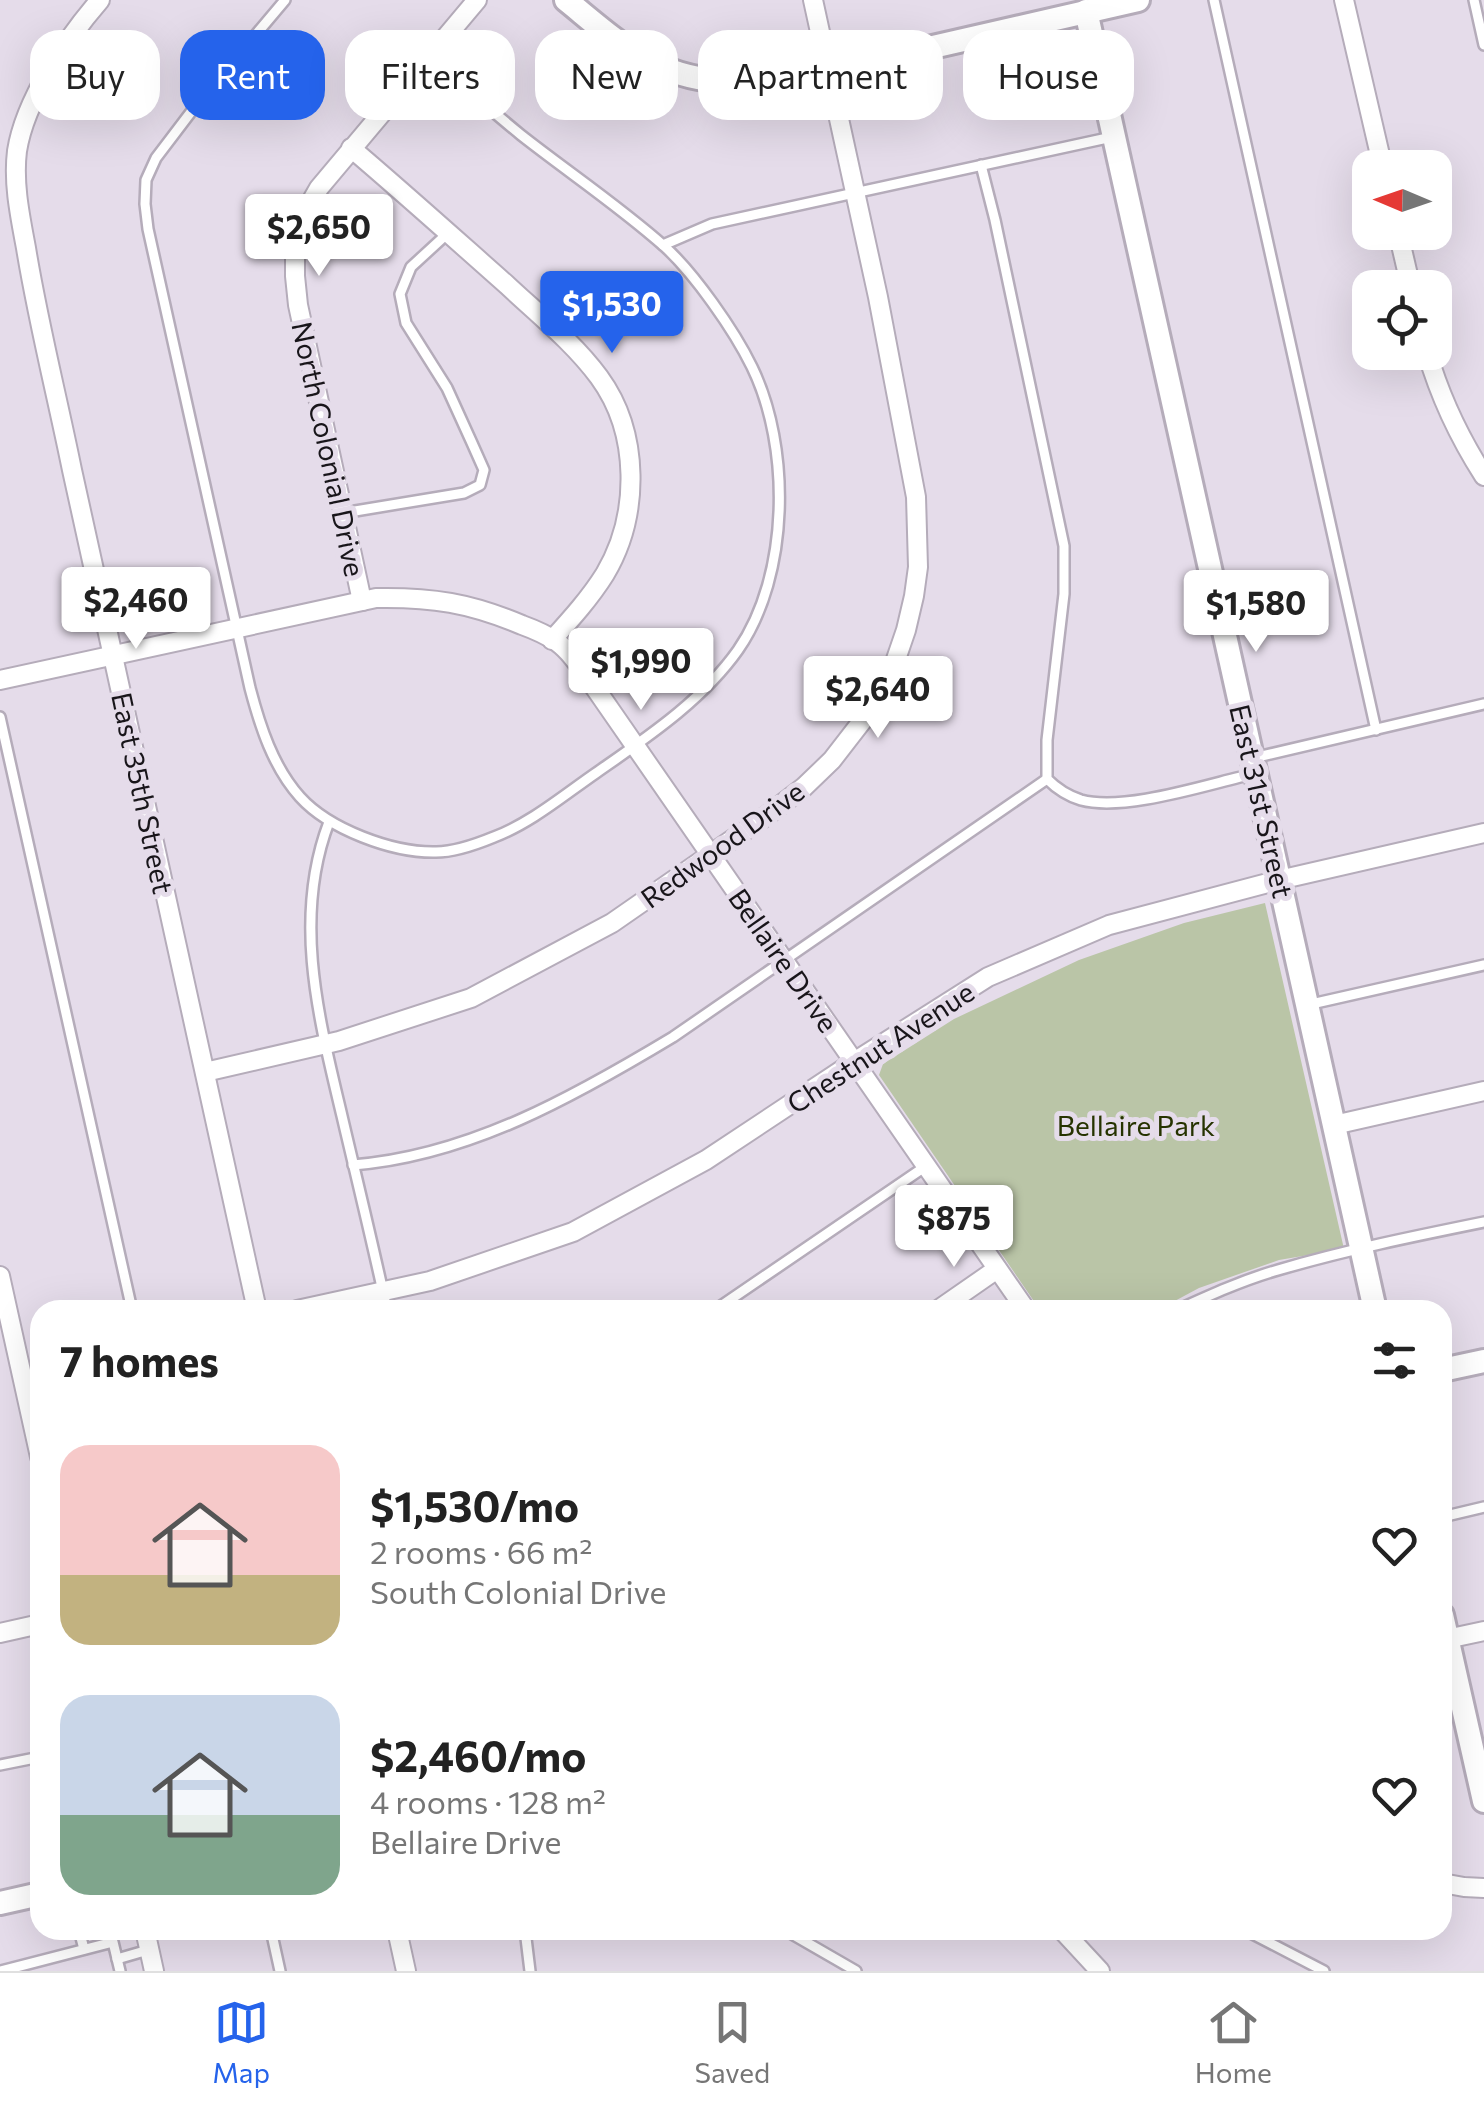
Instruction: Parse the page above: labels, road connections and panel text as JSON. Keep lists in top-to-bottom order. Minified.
{"streets":{"street":["North Colonial Drive","East 35th Street","East 31st Street","Redwood Drive","Bellaire Drive","Chestnut Avenue"]},"crossings":[["North Colonial Drive","Bellaire Drive"],["East 35th Street","Redwood Drive"],["East 35th Street","Bellaire Drive"],["East 31st Street","Chestnut Avenue"],["Redwood Drive","Bellaire Drive"],["Bellaire Drive","Chestnut Avenue"]],"parks":["Bellaire Park"],"north":"left","page":{"chip":["Buy","Rent","Filters","New","Apartment","House"],"price":["$2,650","$1,530","$2,460","$1,580","$1,990","$2,640","$875"],"heading":"7 homes","list":[{"name":"$1,530/mo","note":"2 rooms · 66 m² · South Colonial Drive"},{"name":"$2,460/mo","note":"4 rooms · 128 m² · Bellaire Drive"}],"tabs":["Map","Saved","Home"]}}
